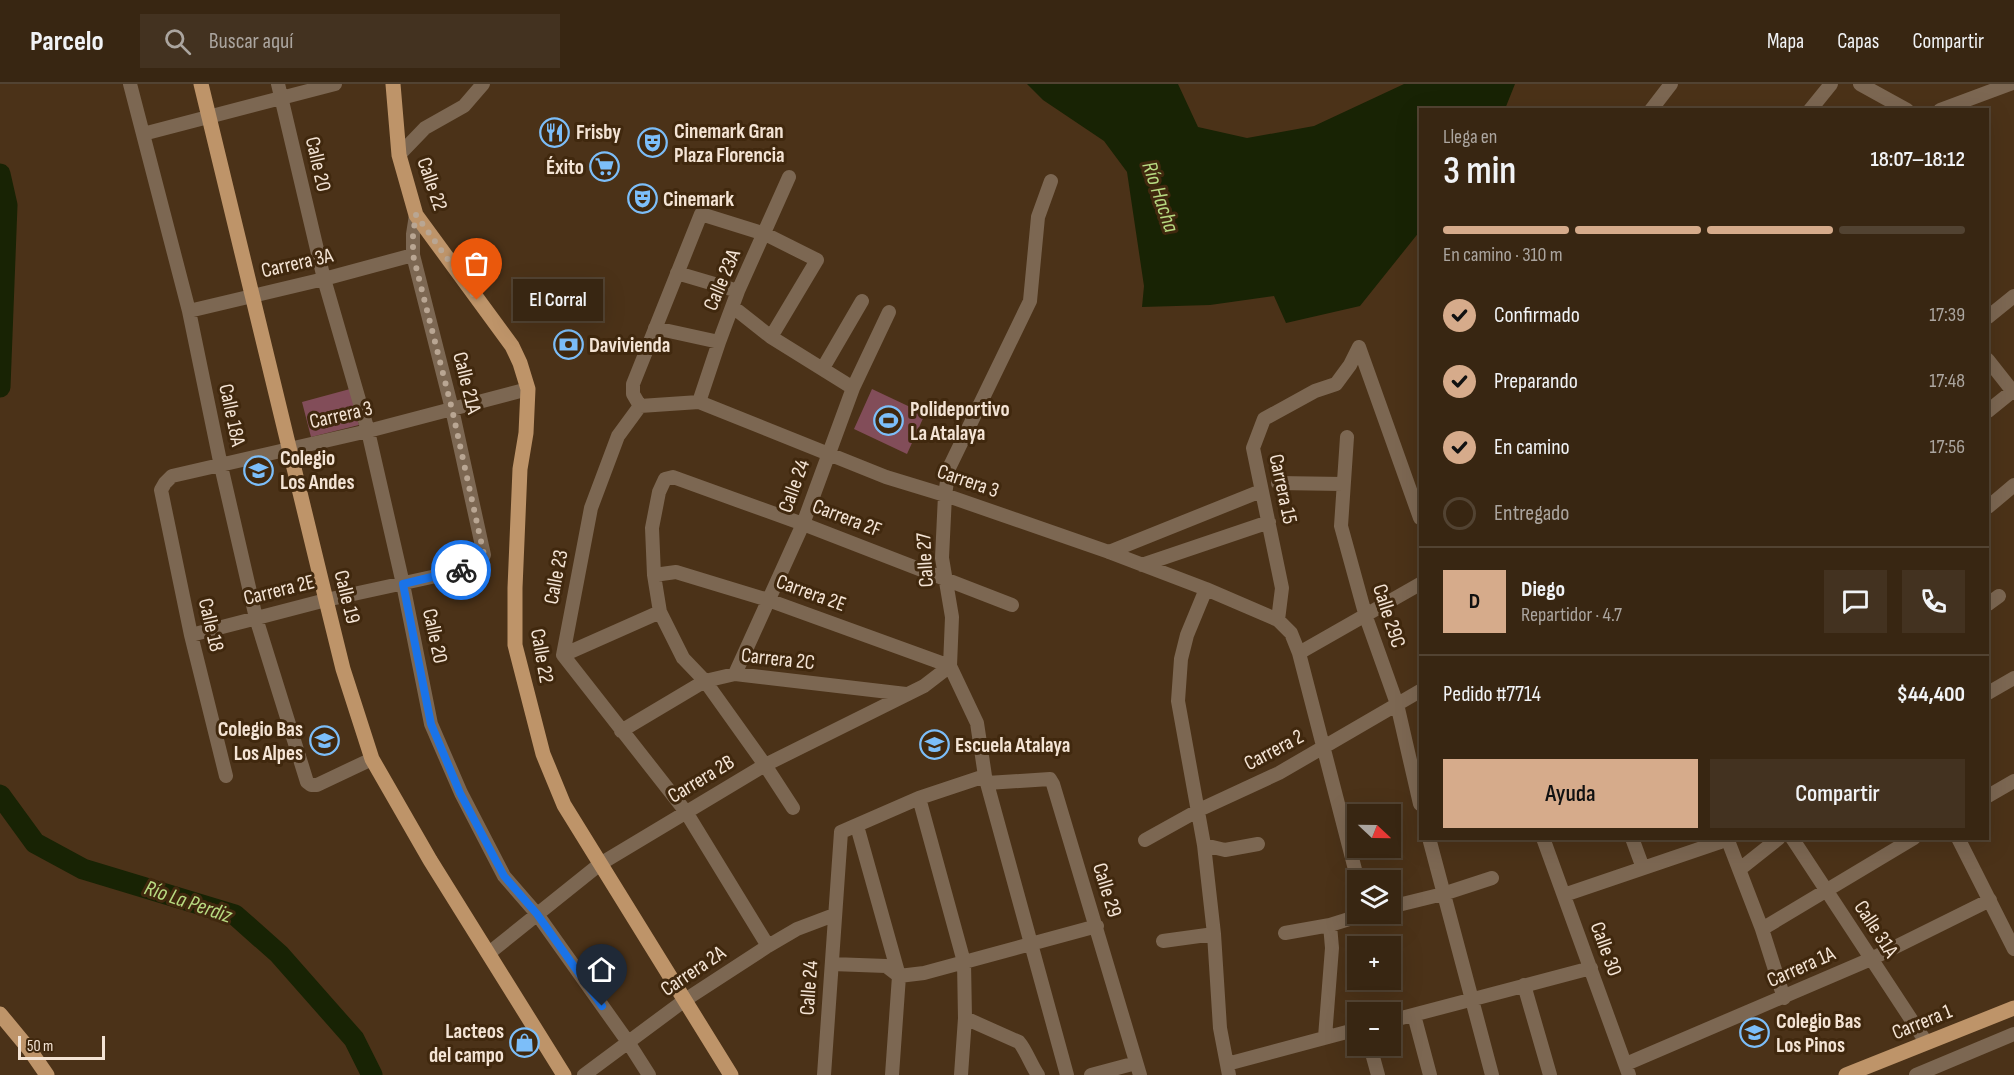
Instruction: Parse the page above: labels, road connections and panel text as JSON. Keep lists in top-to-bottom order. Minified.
{"streets":{"main road":["Calle 22","Calle 19","Carrera 1"],"street":["Calle 20","Carrera 3A","Calle 23A","Calle 21A","Calle 18A","Carrera 3","Calle 24","Carrera 15","Carrera 2F","Calle 27","Calle 23","Carrera 2E","Calle 29C","Calle 18","Carrera 2C","Carrera 2","Carrera 2B","Calle 29","Calle 31A","Calle 30","Carrera 1A","Carrera 2A"]},"crossings":[["Calle 20","Carrera 3A"],["Calle 20","Carrera 3"],["Calle 20","Carrera 2E"],["Calle 20","Carrera 2B"],["Calle 20","Carrera 2A"],["Calle 22","Calle 21A"],["Calle 22","Carrera 3"],["Calle 22","Carrera 2B"],["Calle 22","Carrera 2A"],["Carrera 3A","Calle 21A"],["Carrera 3A","Calle 18A"],["Carrera 3A","Calle 19"],["Calle 23A","Carrera 3"],["Calle 21A","Carrera 3"],["Calle 21A","Carrera 2E"],["Calle 18A","Carrera 3"],["Calle 18A","Carrera 2E"],["Calle 18A","Calle 19"],["Carrera 3","Calle 24"],["Carrera 3","Carrera 15"],["Carrera 3","Calle 27"],["Carrera 3","Calle 23"],["Carrera 3","Calle 19"],["Carrera 3","Calle 18"],["Calle 24","Carrera 2F"],["Calle 24","Carrera 2E"],["Calle 24","Carrera 2C"],["Calle 24","Carrera 2A"],["Carrera 2F","Calle 27"],["Carrera 2F","Carrera 2E"],["Calle 27","Carrera 2E"],["Calle 27","Carrera 2B"],["Calle 27","Calle 29"],["Carrera 2E","Calle 19"],["Carrera 2E","Calle 18"],["Carrera 2E","Carrera 2B"],["Calle 19","Carrera 2B"],["Calle 29C","Carrera 2"],["Carrera 2C","Carrera 2B"],["Calle 31A","Carrera 1A"],["Calle 31A","Carrera 1"],["Calle 30","Carrera 1A"]],"water":["Río Hacha","Río La Perdiz"],"places":{"restaurant":["Frisby"],"theatre":["Cinemark Gran Plaza Florencia","Cinemark"],"supermarket":["Éxito"],"other":["El Corral"],"bank":["Davivienda"],"sports":["Polideportivo La Atalaya"],"school or university":["Colegio Los Andes","Colegio Bas Los Alpes","Escuela Atalaya","Colegio Bas Los Pinos"],"shop":["Lacteos del campo"]},"scale_bar":"50 m","north":"right","page":{"header":"Parcelo","search":"Buscar aquí","nav":["Mapa","Capas","Compartir"],"heading":["3 min","Llega en","18:07–18:12"],"panel":["Diego","Repartidor · 4.7","Pedido #7714","$44,400"],"bar":"En camino · 310 m","bubble":"El Corral","list":[["Confirmado","17:39"],["Preparando","17:48"],["En camino","17:56"],"Entregado"],"round":"D","buttons":["Ayuda","Compartir"],"map_buttons":["+","−"],"scale":"50 m"}}
